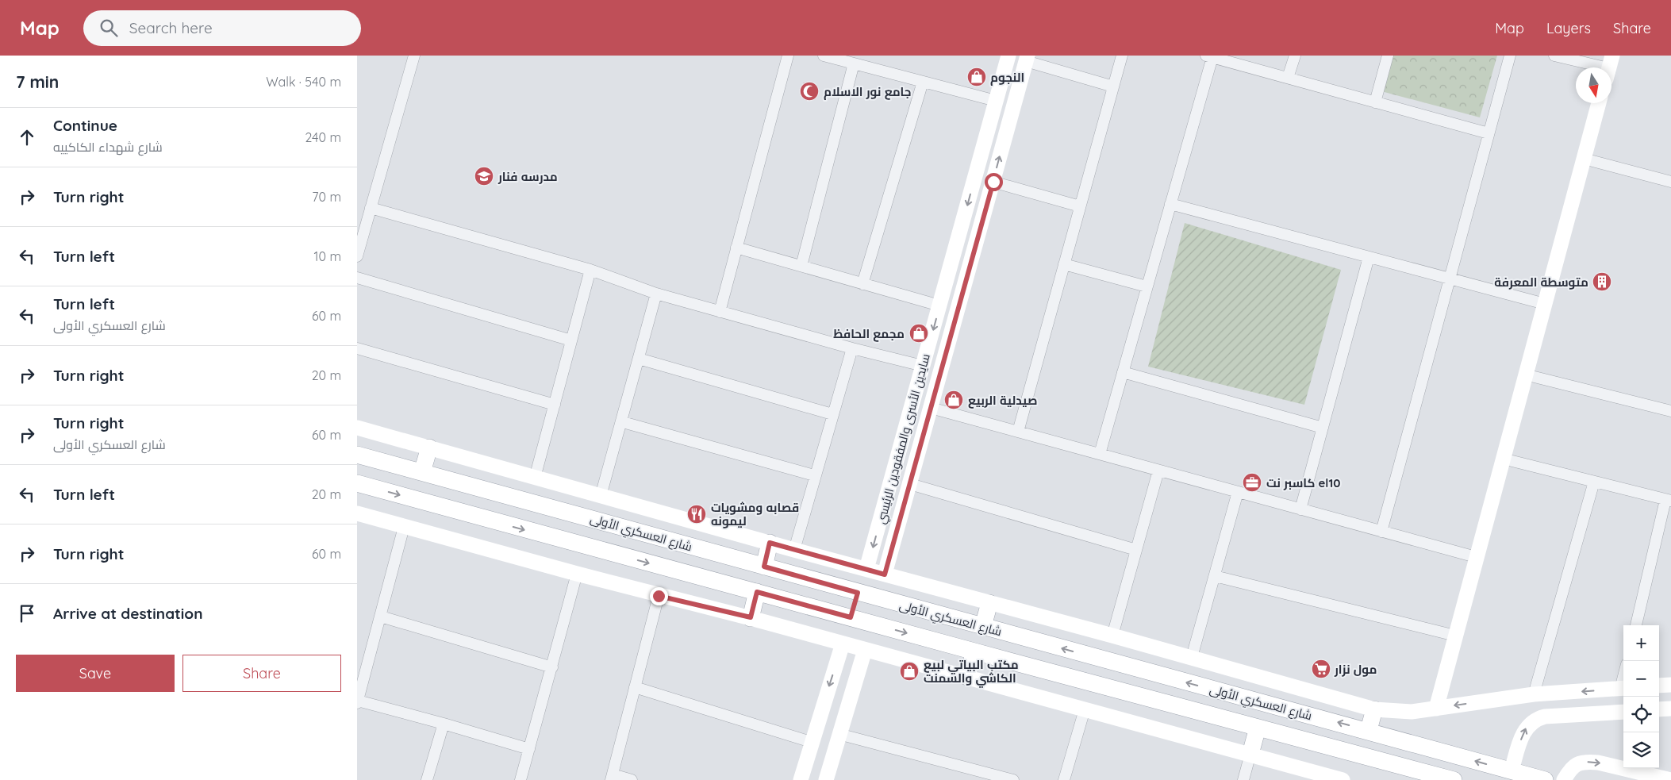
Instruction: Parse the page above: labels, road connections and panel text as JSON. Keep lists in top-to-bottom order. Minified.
{"streets":{"main road":["شارع العسكري الأولى"],"street":["سايدين الأسرى والمفقودين الرئيسي"]},"places":{"shop":["النجوم","مجمع الحافظ","صيدلية الربيع","مكتب البياتي لبيع الكاشي والسمنت"],"mosque":["جامع نور الاسلام"],"school or university":["مدرسه فنار"],"building":["متوسطة المعرفة"],"office":["كاسبر نت el10"],"restaurant":["قصابه ومشويات ليمونه"],"supermarket":["مول نزار"]},"north":"bottom","page":{"header":"Map","search":"Search here","nav":["Map","Layers","Share"],"heading":["7 min","Walk · 540 m"],"list":[["Continue","شارع شهداء الكاكييه","240 m"],["Turn right","70 m"],["Turn left","10 m"],["Turn left","شارع العسكري الأولى","60 m"],["Turn right","20 m"],["Turn right","شارع العسكري الأولى","60 m"],["Turn left","20 m"],["Turn right","60 m"],"Arrive at destination"],"map_buttons":["+","−"],"buttons":["Save","Share"]}}
